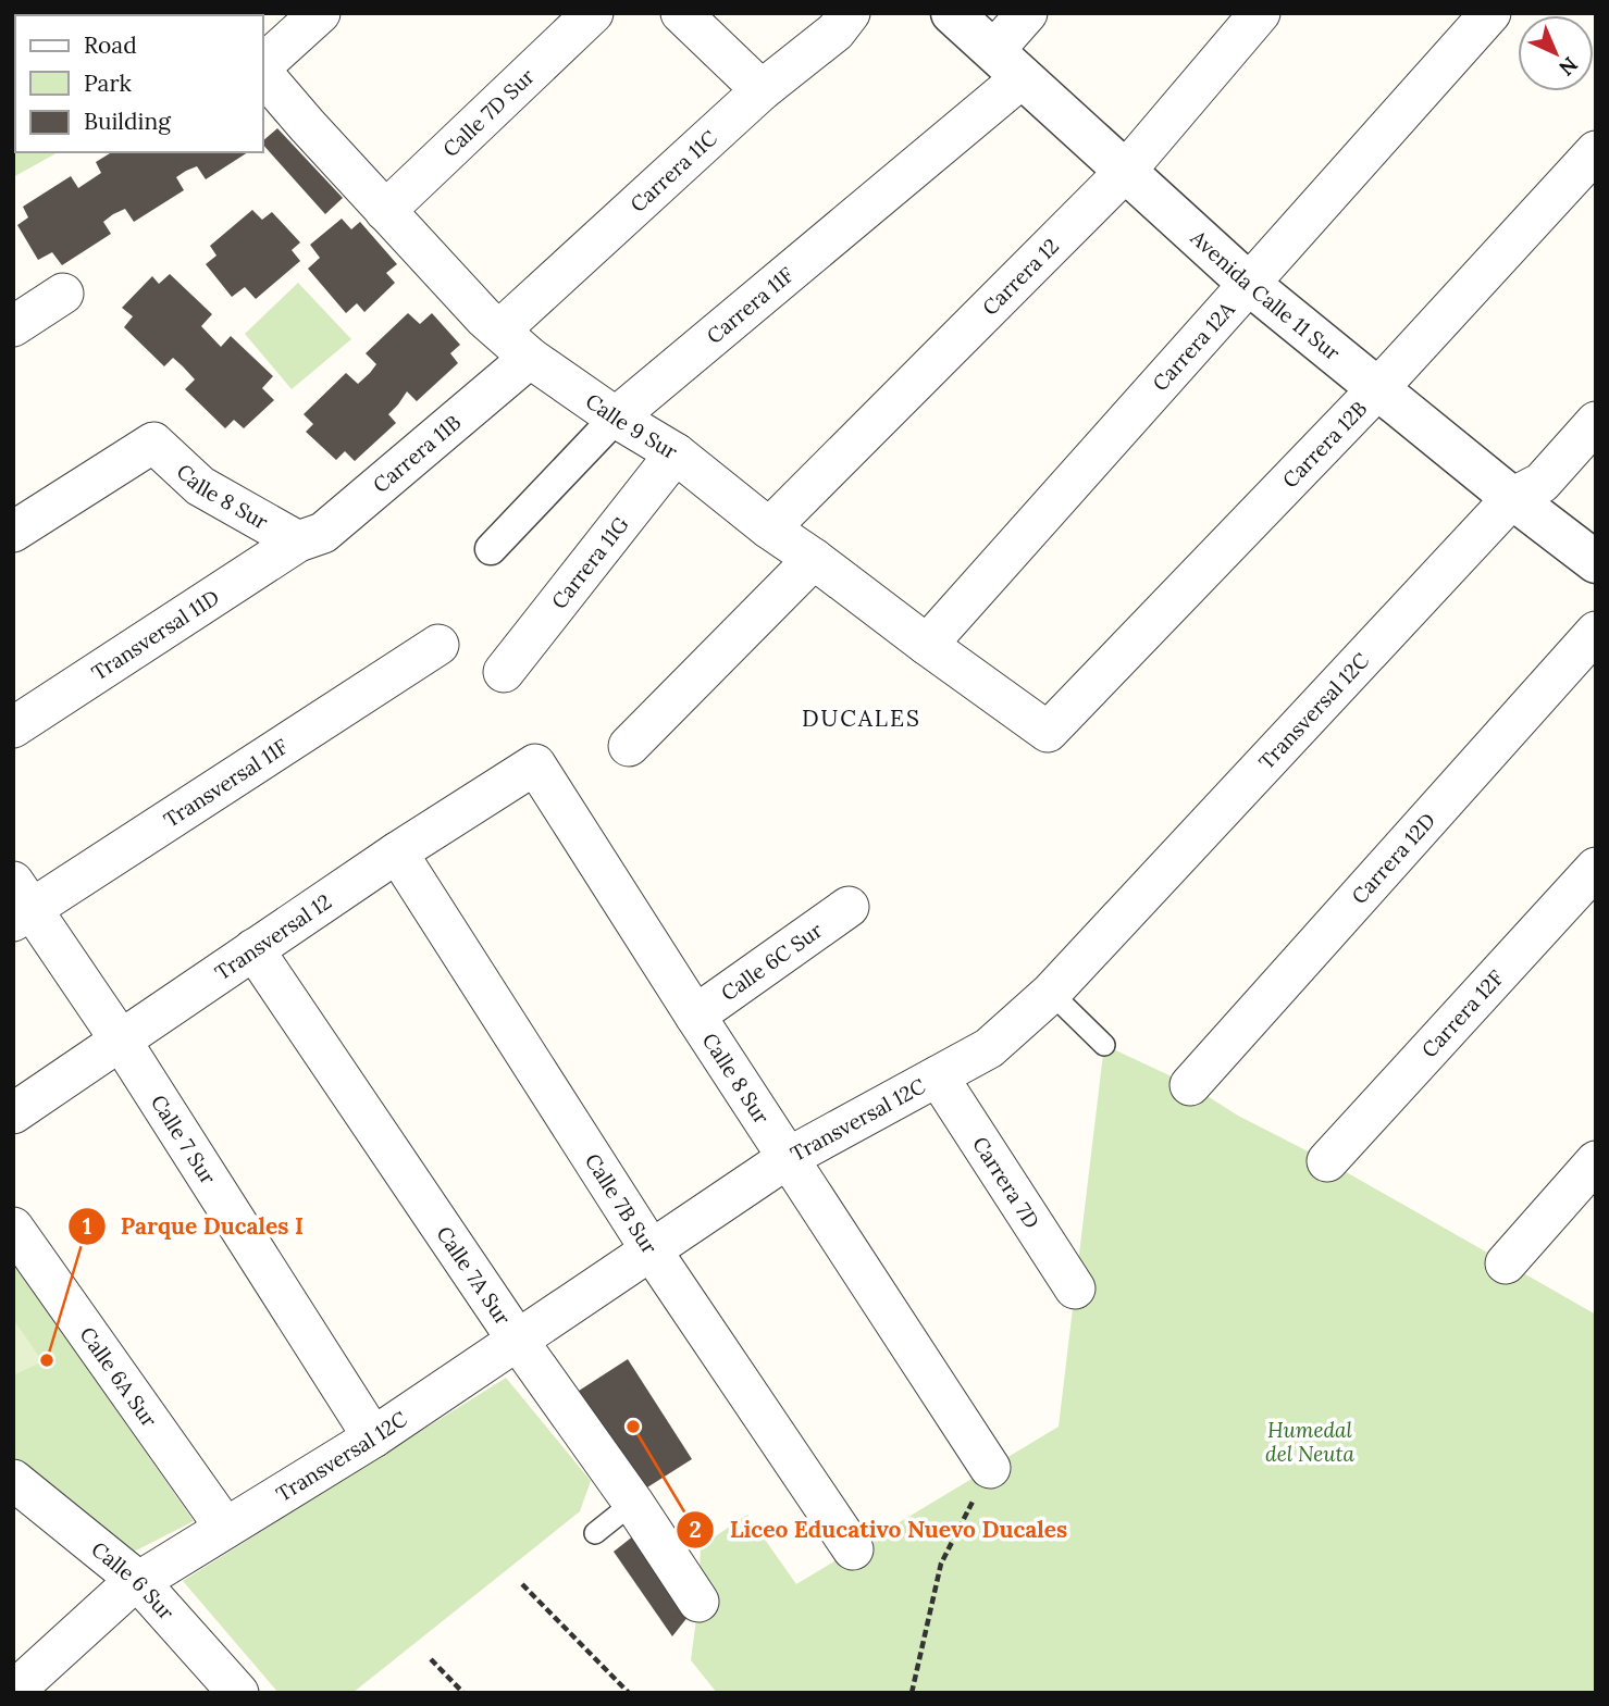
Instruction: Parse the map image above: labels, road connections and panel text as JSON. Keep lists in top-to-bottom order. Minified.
{"streets":{"street":["Calle 7D Sur","Carrera 11C","Carrera 12","Avenida Calle 11 Sur","Carrera 11F","Carrera 12A","Calle 9 Sur","Carrera 12B","Carrera 11B","Calle 8 Sur","Carrera 11G","Transversal 11D","Transversal 12C","Transversal 11F","Carrera 12D","Transversal 12","Calle 6C Sur","Carrera 12F","Calle 7 Sur","Carrera 7D","Calle 7B Sur","Calle 7A Sur","Calle 6A Sur","Calle 6 Sur"]},"crossings":[["Calle 7D Sur","Calle 9 Sur"],["Carrera 11C","Calle 9 Sur"],["Carrera 12","Avenida Calle 11 Sur"],["Carrera 12","Calle 9 Sur"],["Avenida Calle 11 Sur","Carrera 11F"],["Avenida Calle 11 Sur","Carrera 12A"],["Avenida Calle 11 Sur","Carrera 12B"],["Avenida Calle 11 Sur","Transversal 12C"],["Carrera 11F","Calle 9 Sur"],["Carrera 12A","Calle 9 Sur"],["Calle 9 Sur","Carrera 12B"],["Calle 9 Sur","Carrera 11B"],["Calle 9 Sur","Carrera 11G"],["Carrera 11B","Calle 8 Sur"],["Carrera 11B","Transversal 11D"],["Calle 8 Sur","Transversal 11D"],["Calle 8 Sur","Transversal 12C"],["Calle 8 Sur","Transversal 12"],["Calle 8 Sur","Calle 6C Sur"],["Transversal 12C","Calle 7 Sur"],["Transversal 12C","Carrera 7D"],["Transversal 12C","Calle 7B Sur"],["Transversal 12C","Calle 7A Sur"],["Transversal 12C","Calle 6A Sur"],["Transversal 12C","Calle 6 Sur"],["Transversal 11F","Calle 7 Sur"],["Transversal 12","Calle 7 Sur"],["Transversal 12","Calle 7B Sur"],["Transversal 12","Calle 7A Sur"]],"districts":["DUCALES"],"parks":["Humedal del Neuta"],"places":["Parque Ducales I","Liceo Educativo Nuevo Ducales"],"legend":["Road","Park","Building"],"north":"bottom right"}
